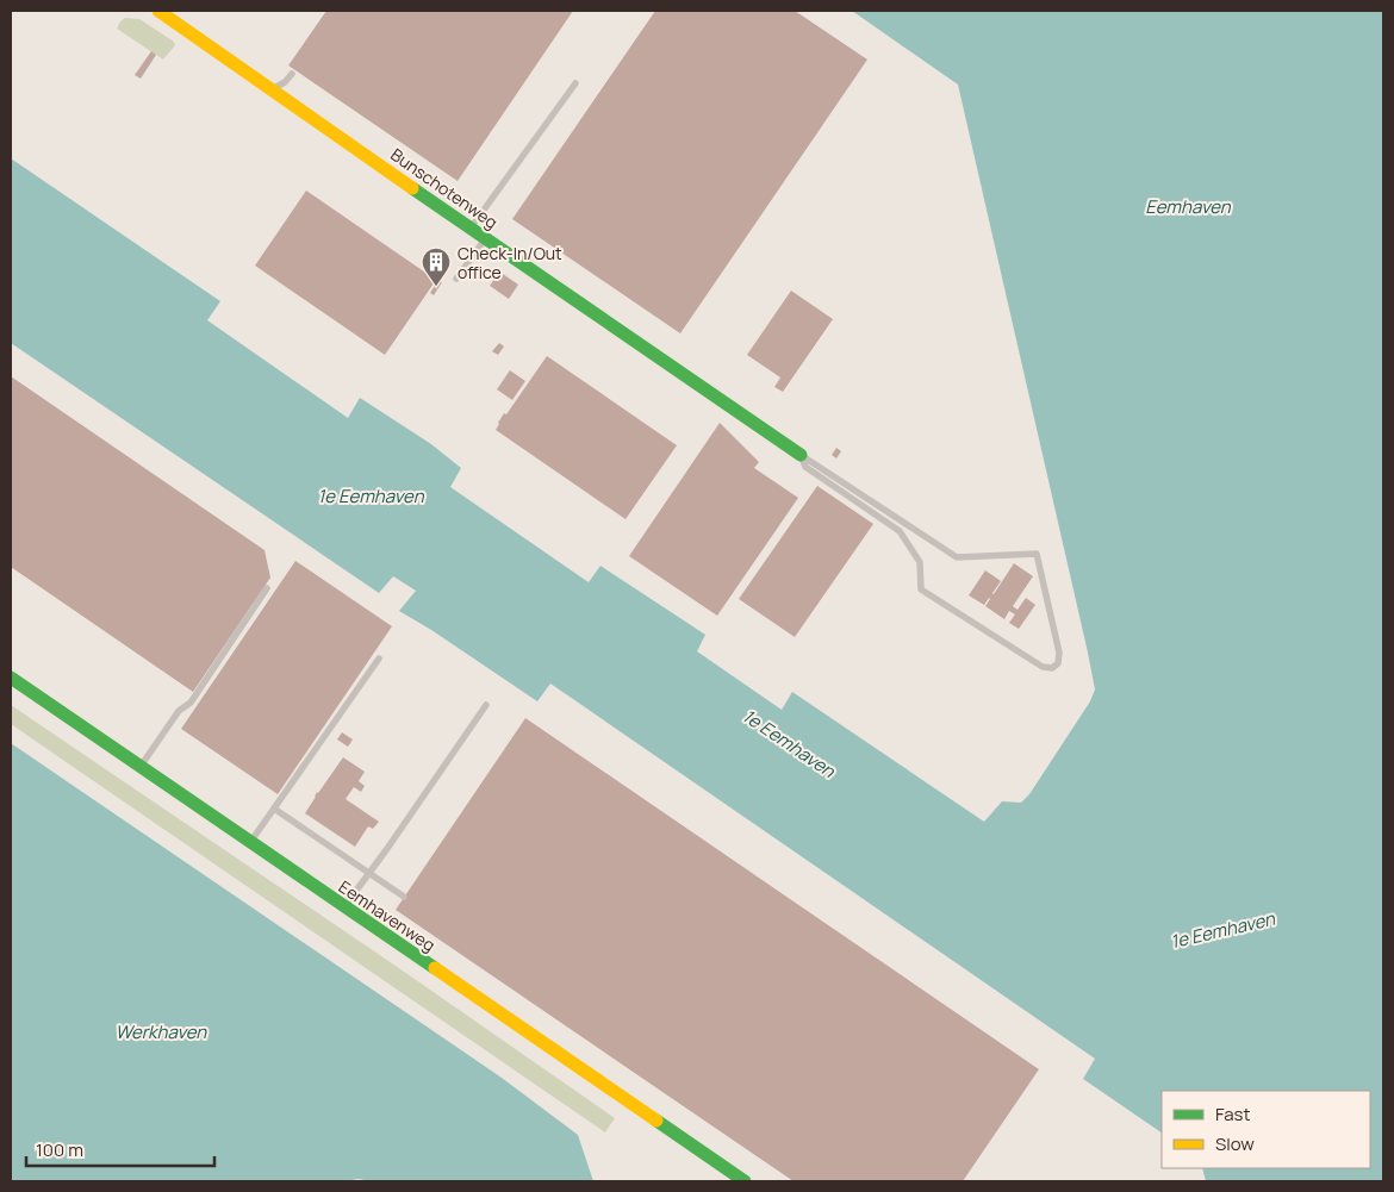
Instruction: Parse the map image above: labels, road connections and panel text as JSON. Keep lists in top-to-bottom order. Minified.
{"streets":{"street":["Bunschotenweg","Eemhavenweg"]},"water":["Eemhaven","1e Eemhaven","Werkhaven"],"places":{"building":["Check-In/Out office"]},"legend":["Fast","Slow"],"scale_bar":"100 m"}
